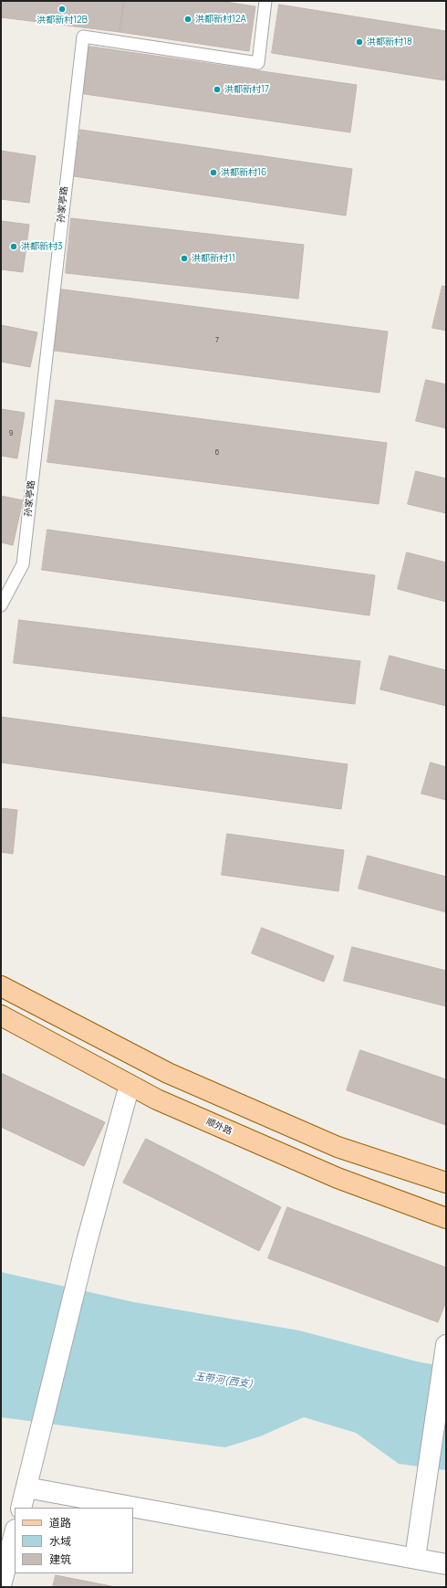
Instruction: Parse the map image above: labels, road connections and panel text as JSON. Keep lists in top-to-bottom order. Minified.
{"streets":{"main road":["顺外路"],"lane":["孙家亭路"]},"water":["玉带河(西支)"],"places":["洪都新村12B","洪都新村12A","洪都新村18","洪都新村17","洪都新村16","洪都新村3","洪都新村11"],"house_numbers":["7","9","6"],"legend":["道路","水域","建筑"]}
